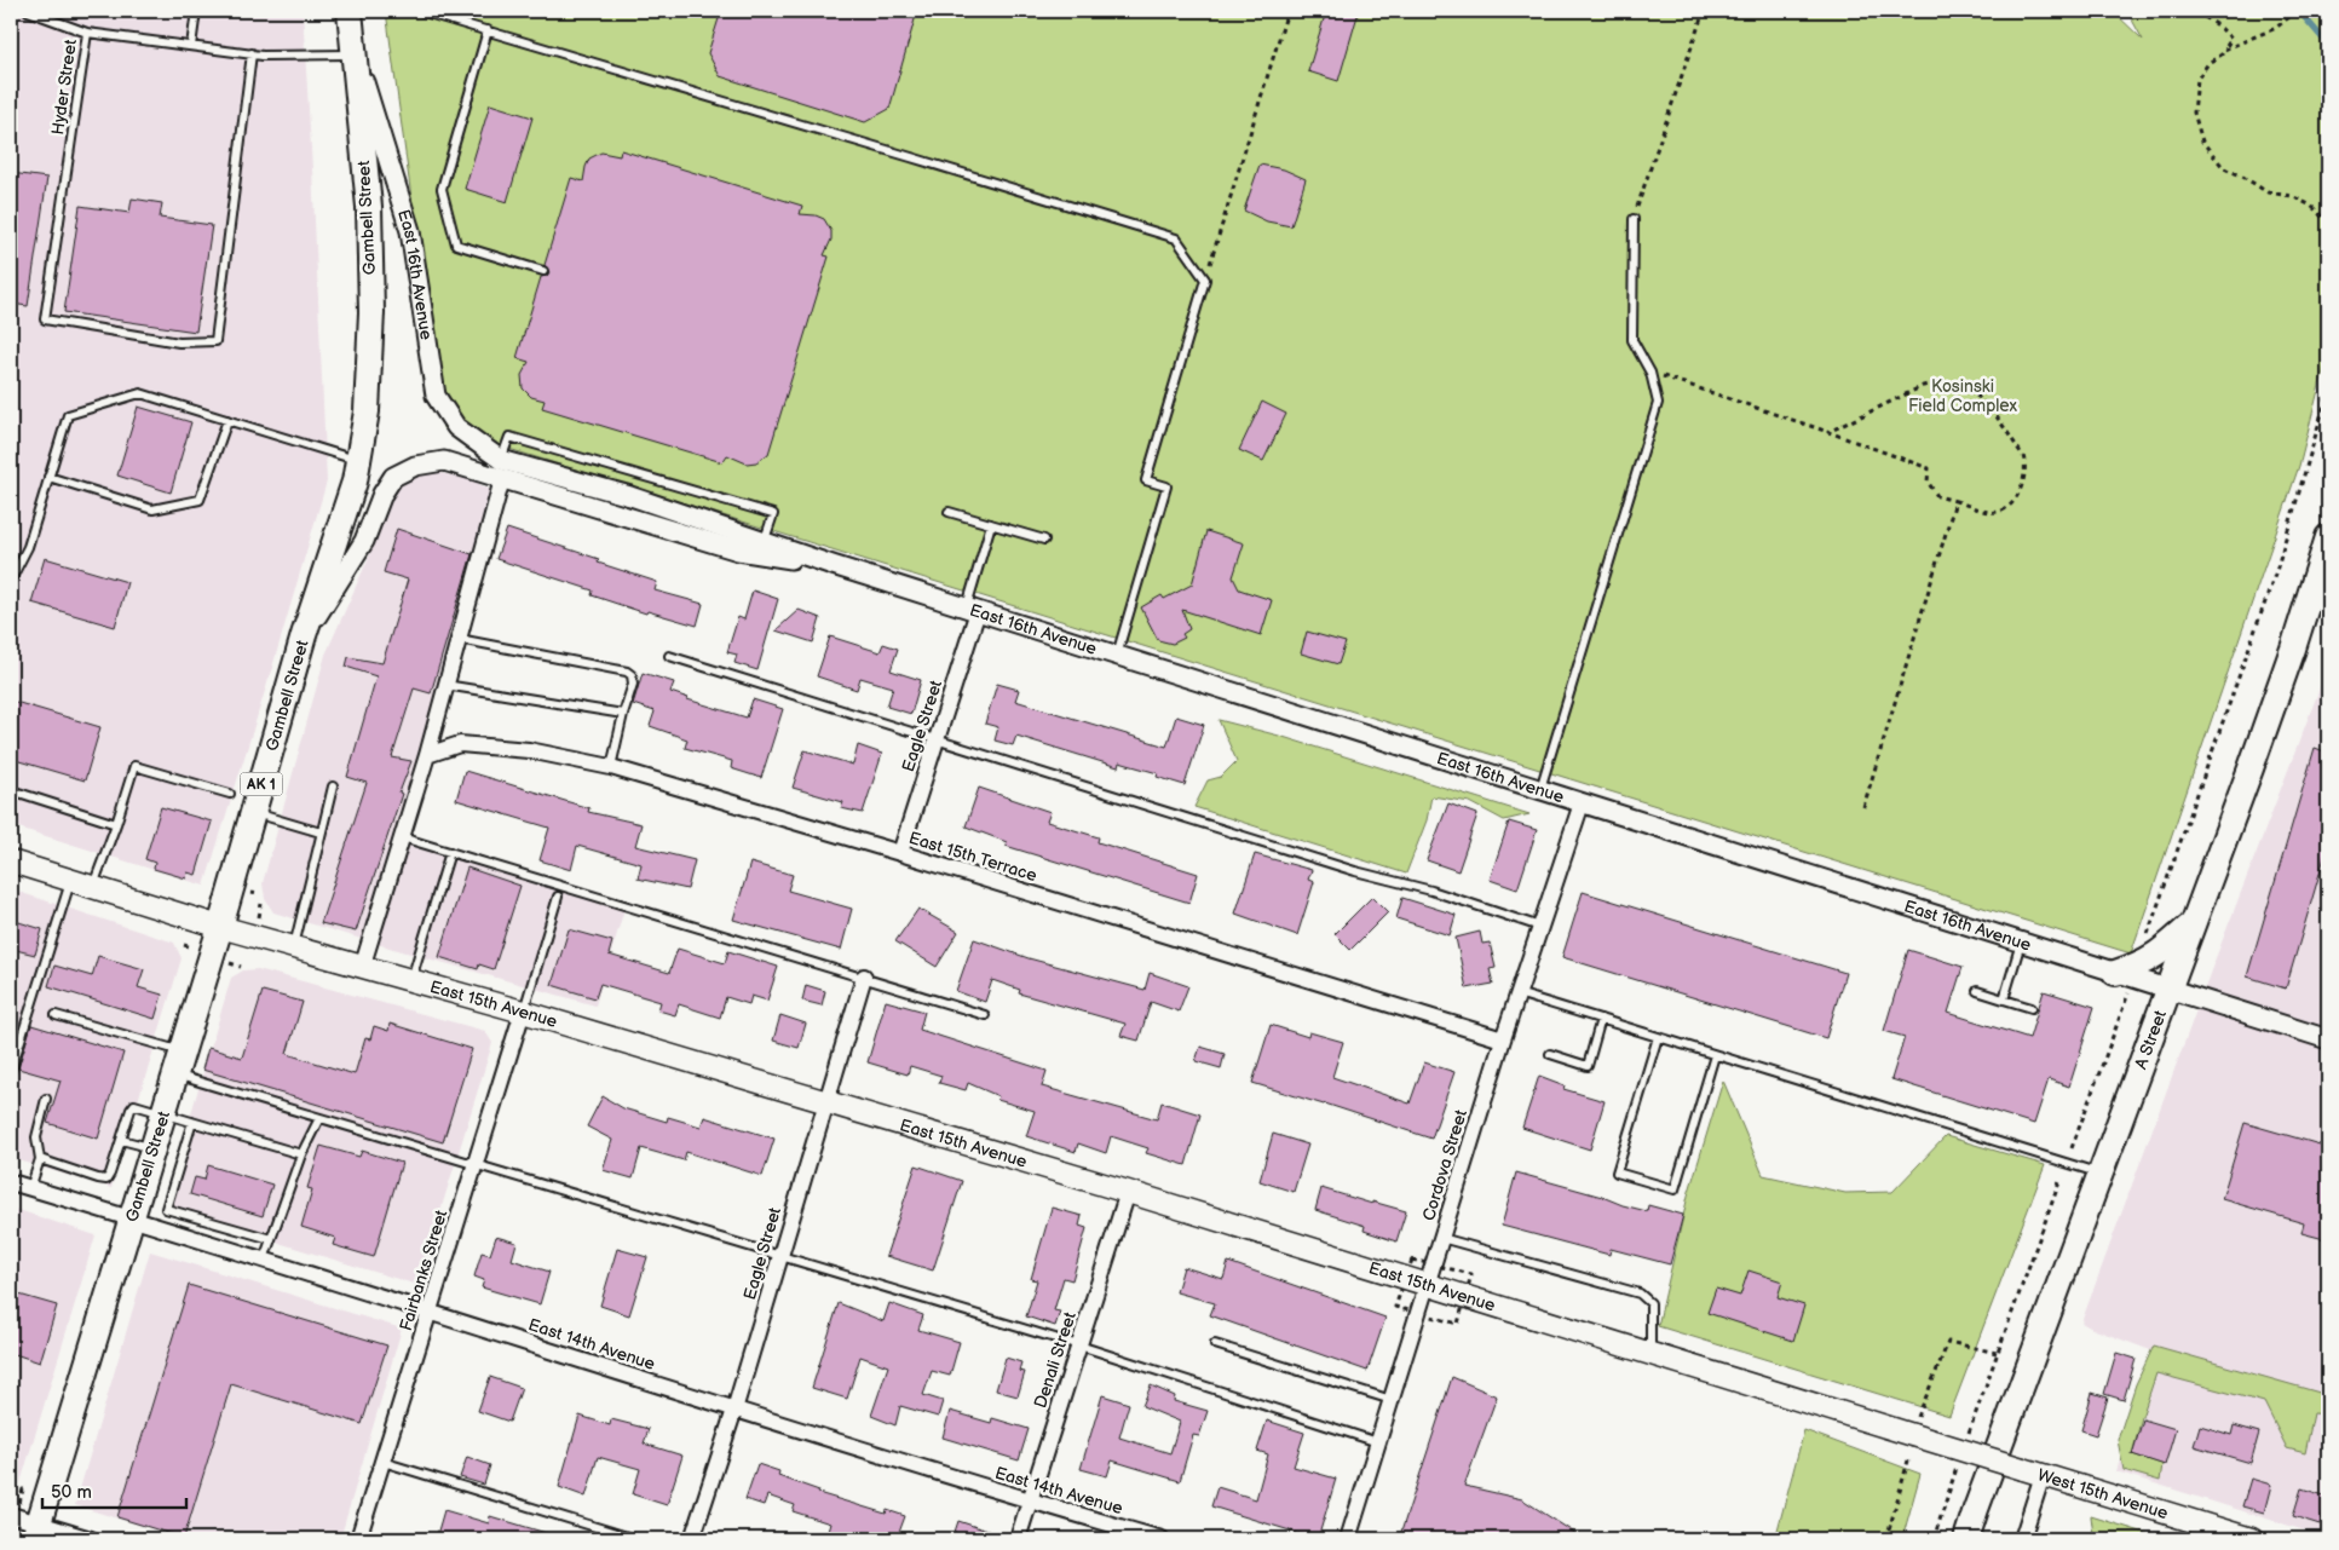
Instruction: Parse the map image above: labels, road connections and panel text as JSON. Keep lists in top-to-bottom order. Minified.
{"streets":{"main road":["Gambell Street","AK 1","East 15th Avenue","A Street","West 15th Avenue"],"street":["East 16th Avenue","Eagle Street","East 15th Terrace","Cordova Street","Fairbanks Street","East 14th Avenue","Denali Street"],"lane":["Hyder Street"]},"crossings":[["Gambell Street","East 16th Avenue"],["Gambell Street","East 15th Avenue"],["Gambell Street","East 14th Avenue"],["East 16th Avenue","Eagle Street"],["East 16th Avenue","A Street"],["East 16th Avenue","Cordova Street"],["Eagle Street","East 15th Terrace"],["Eagle Street","East 15th Avenue"],["Eagle Street","East 14th Avenue"],["East 15th Terrace","Cordova Street"],["East 15th Avenue","Cordova Street"],["East 15th Avenue","Fairbanks Street"],["East 15th Avenue","Denali Street"],["East 15th Avenue","West 15th Avenue"],["Fairbanks Street","East 14th Avenue"],["East 14th Avenue","Denali Street"]],"parks":["Kosinski Field Complex"],"scale_bar":"50 m"}
